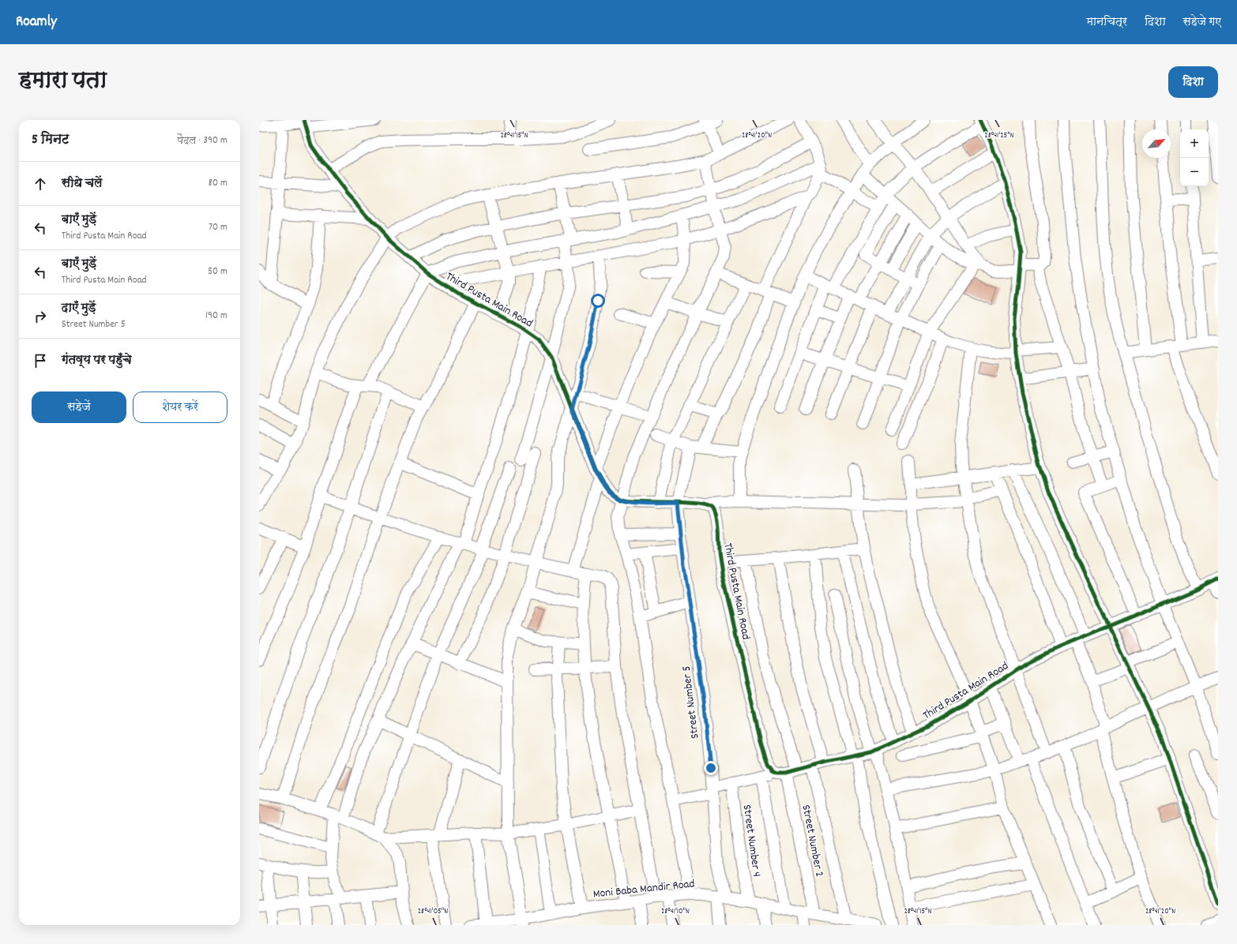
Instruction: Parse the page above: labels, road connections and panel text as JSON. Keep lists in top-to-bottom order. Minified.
{"streets":{"street":["Third Pusta Main Road","Street Number 5","Street Number 4","Street Number 2","Moni Baba Mandir Road"]},"crossings":[["Third Pusta Main Road","Street Number 2"],["Street Number 5","Moni Baba Mandir Road"],["Street Number 4","Moni Baba Mandir Road"],["Street Number 2","Moni Baba Mandir Road"]],"north":"top right","page":{"header":"Roamly","nav":["मानचित्र","दिशा","सहेजे गए"],"title":"हमारा पता","buttons":["दिशा",["सहेजें","शेयर करें"]],"heading":["5 मिनट","पैदल · 390 m"],"map_buttons":["+","−"],"list":[["सीधे चलें","80 m"],["बाएँ मुड़ें","Third Pusta Main Road","70 m"],["बाएँ मुड़ें","Third Pusta Main Road","50 m"],["दाएँ मुड़ें","Street Number 5","190 m"],"गंतव्य पर पहुँचे"]},"coordinates":["28°41'15\"N","28°41'20\"N","28°41'25\"N","28°41'05\"N","28°41'10\"N"]}
